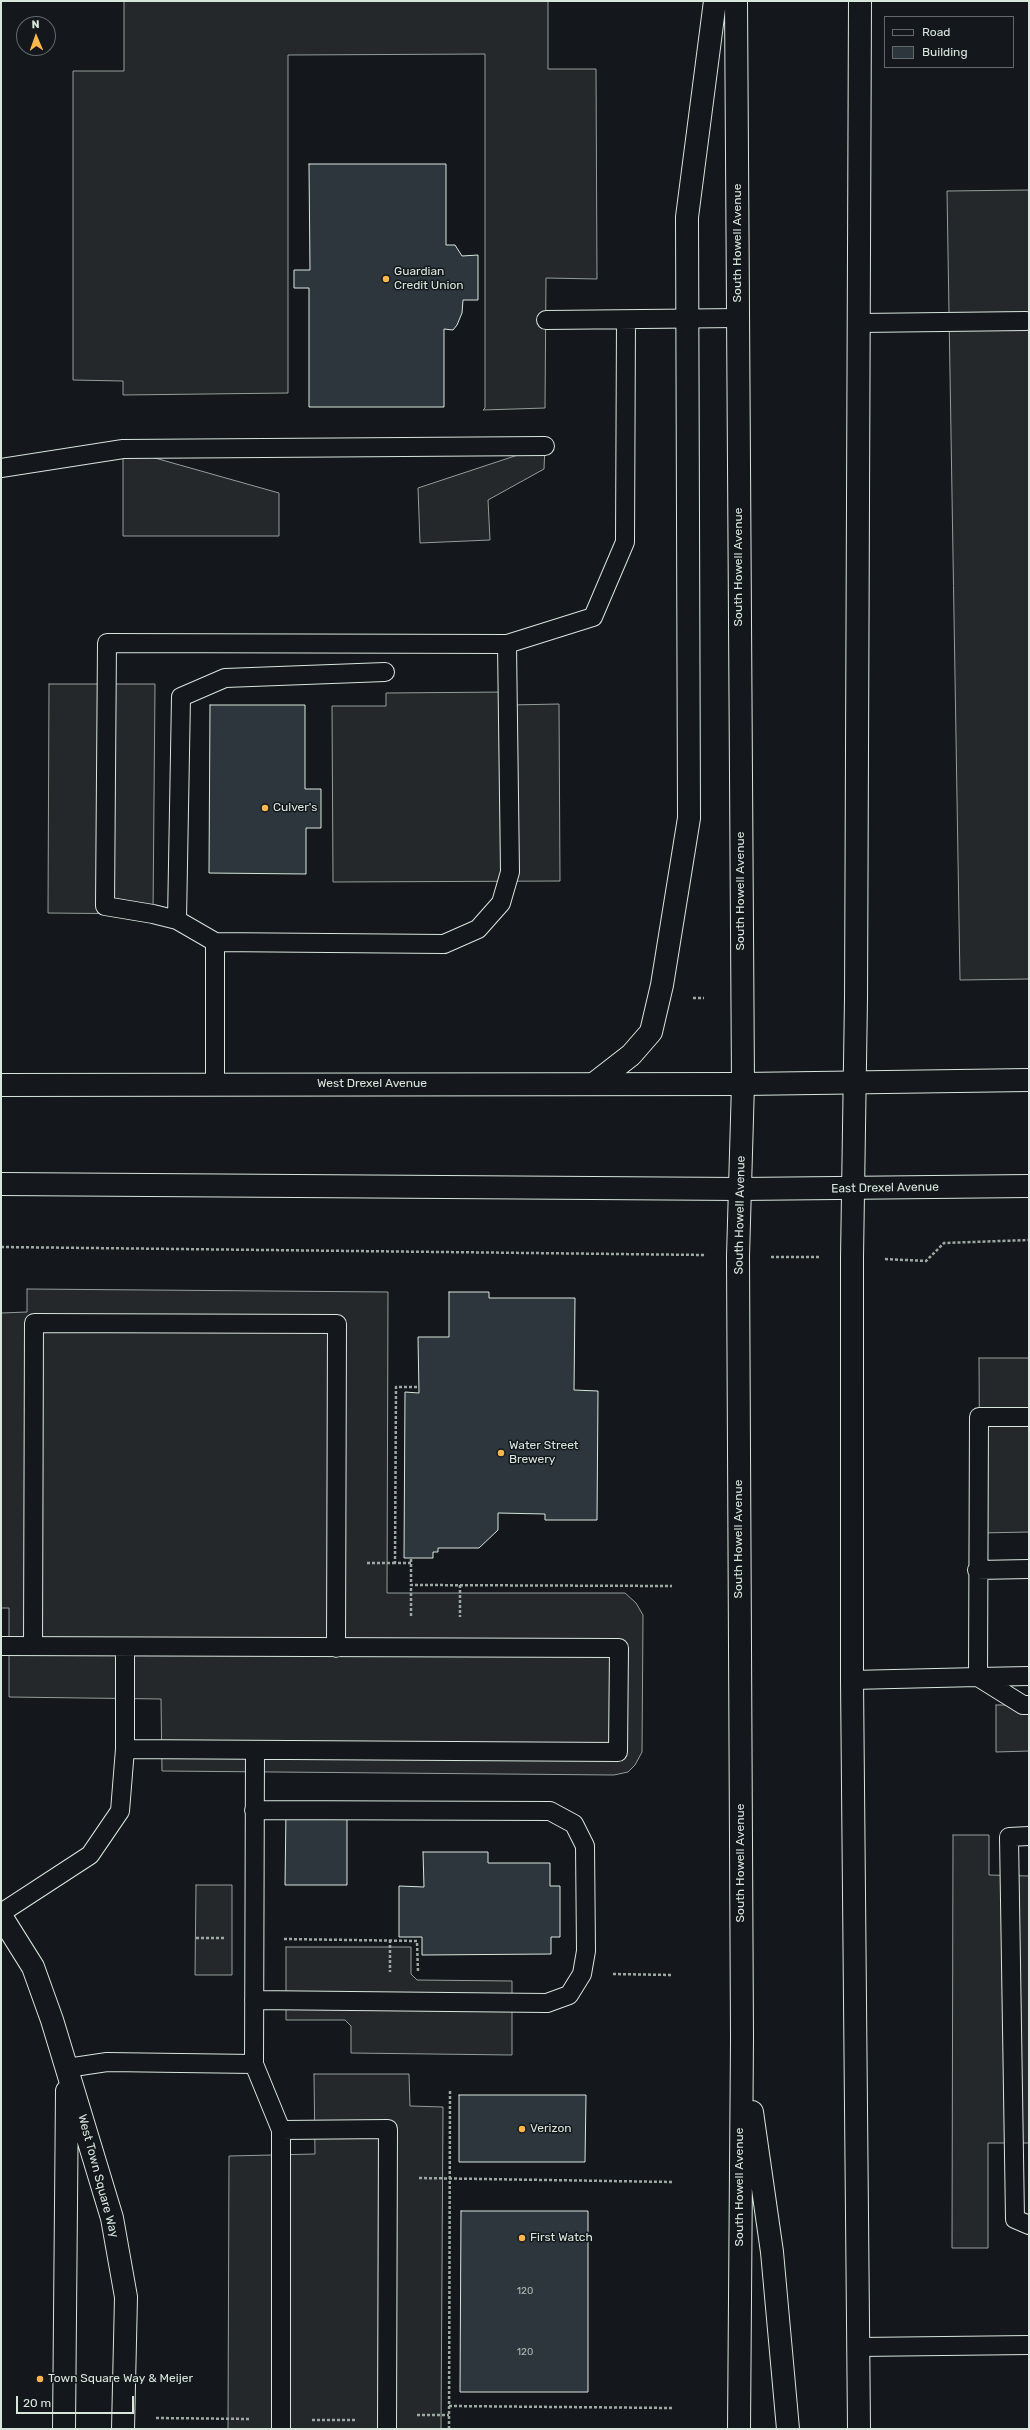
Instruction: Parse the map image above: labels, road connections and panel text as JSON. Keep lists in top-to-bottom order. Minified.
{"streets":{"main road":["South Howell Avenue","West Drexel Avenue","East Drexel Avenue","West Town Square Way"]},"crossings":[["South Howell Avenue","West Drexel Avenue"],["South Howell Avenue","East Drexel Avenue"]],"places":["Guardian Credit Union","Culver's","Water Street Brewery","Verizon","First Watch","Town Square Way & Meijer"],"house_numbers":["120","120"],"legend":["Road","Building"],"scale_bar":"20 m","north":"top"}
